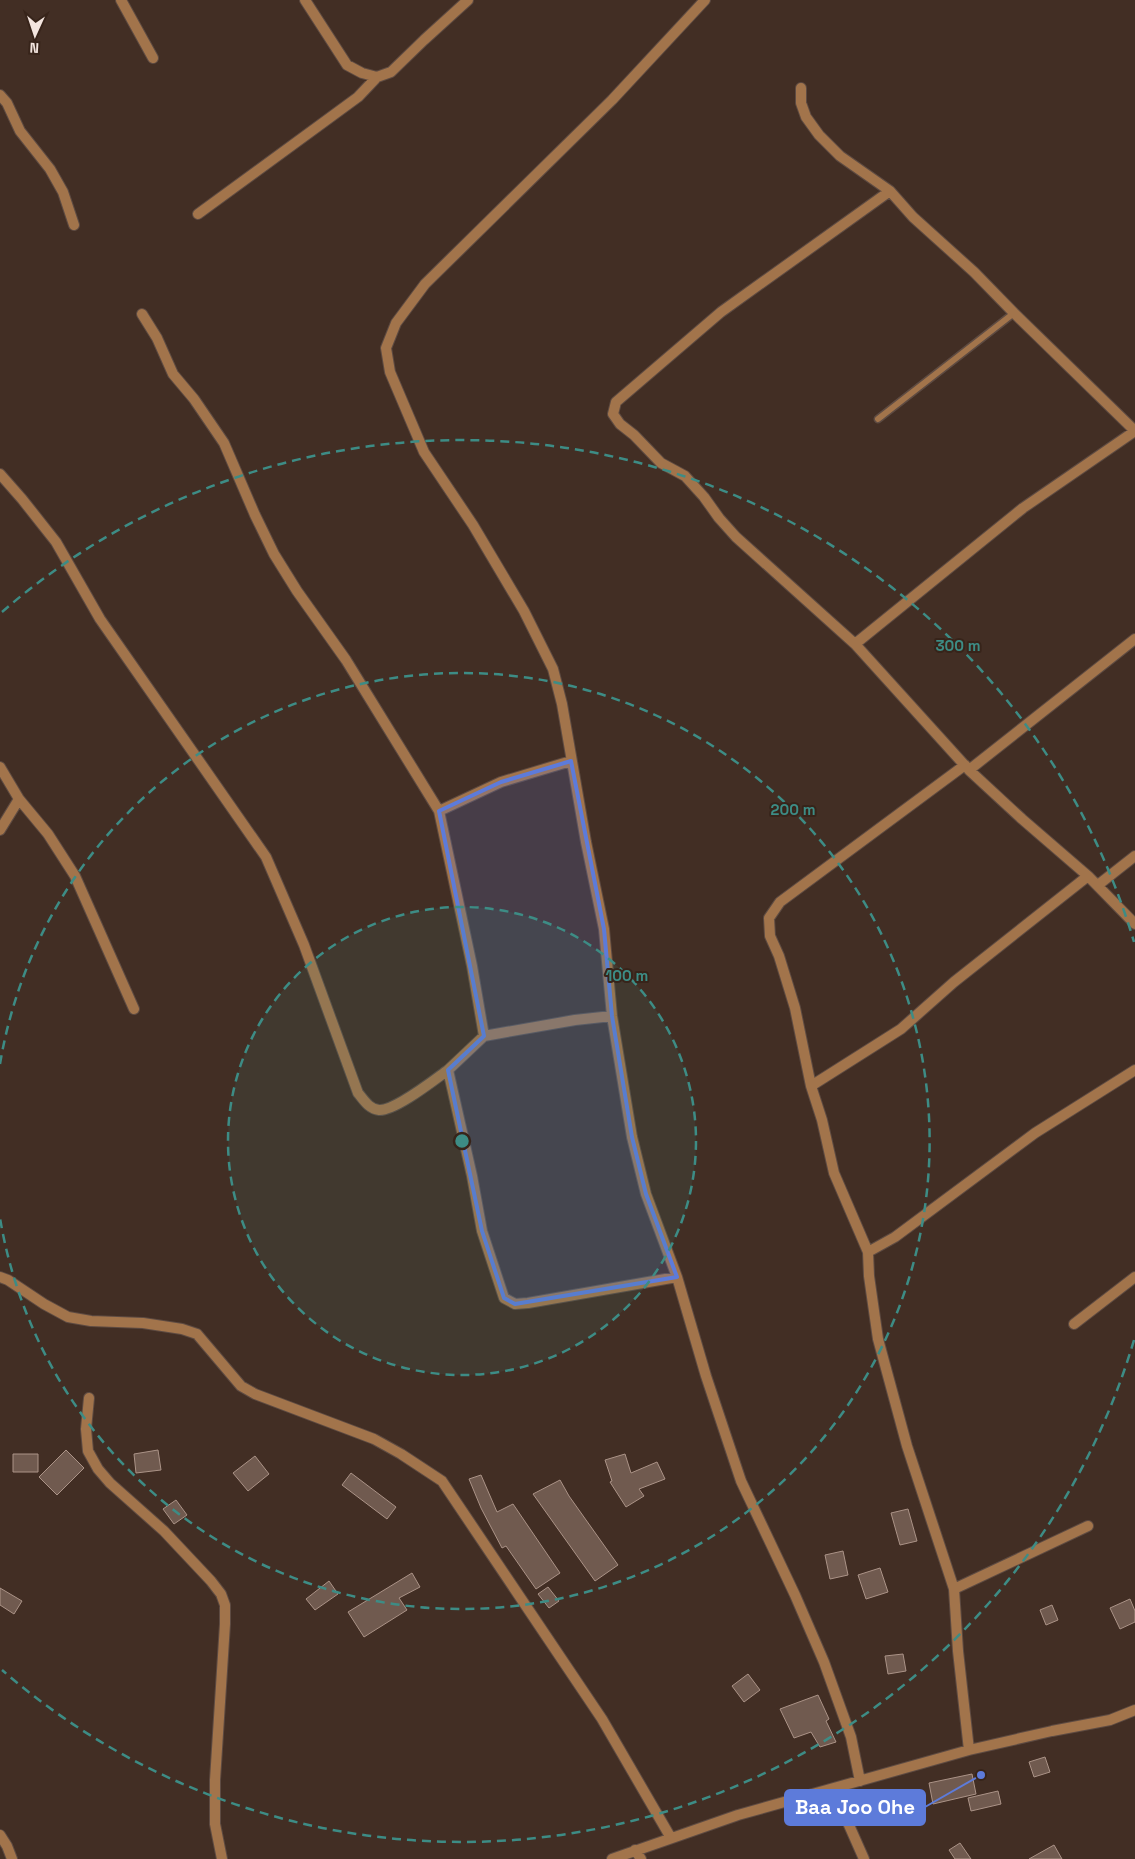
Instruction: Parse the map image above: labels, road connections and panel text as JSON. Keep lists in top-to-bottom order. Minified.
{"places":["Baa Joo Ohe"],"north":"bottom","rings":["300 m","200 m","100 m"]}
